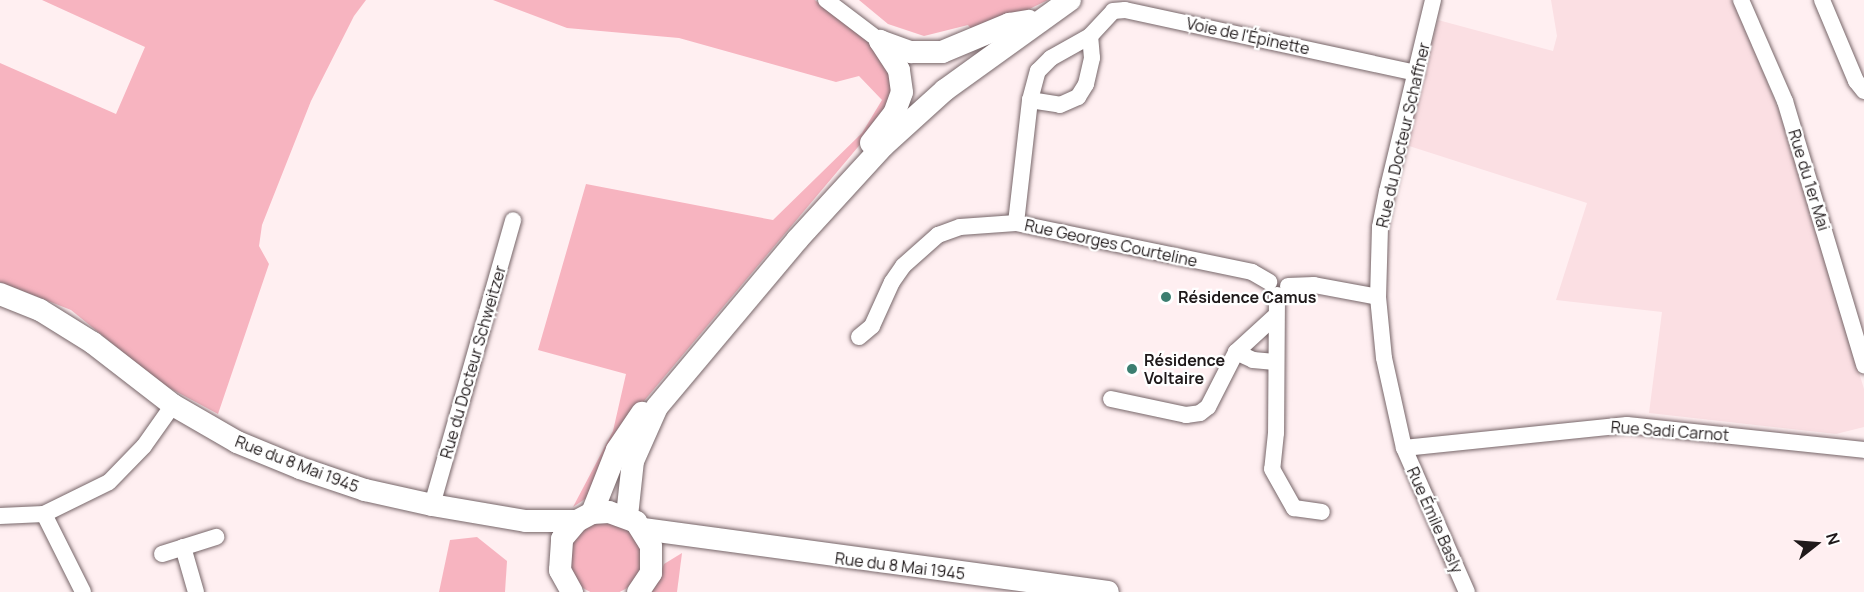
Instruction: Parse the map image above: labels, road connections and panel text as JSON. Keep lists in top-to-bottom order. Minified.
{"streets":{"main road":["Rue du 8 Mai 1945"],"street":["Voie de l'Épinette","Rue du Docteur Schaffner","Rue du 1er Mai","Rue Georges Courteline","Rue du Docteur Schweitzer","Rue Sadi Carnot","Rue Émile Basly"]},"crossings":[["Voie de l'Épinette","Rue du Docteur Schaffner"],["Voie de l'Épinette","Rue Georges Courteline"],["Rue du Docteur Schaffner","Rue Georges Courteline"],["Rue du Docteur Schaffner","Rue Sadi Carnot"],["Rue du Docteur Schaffner","Rue Émile Basly"],["Rue du Docteur Schweitzer","Rue du 8 Mai 1945"],["Rue Sadi Carnot","Rue Émile Basly"]],"places":["Résidence Camus","Résidence Voltaire"],"north":"right"}
